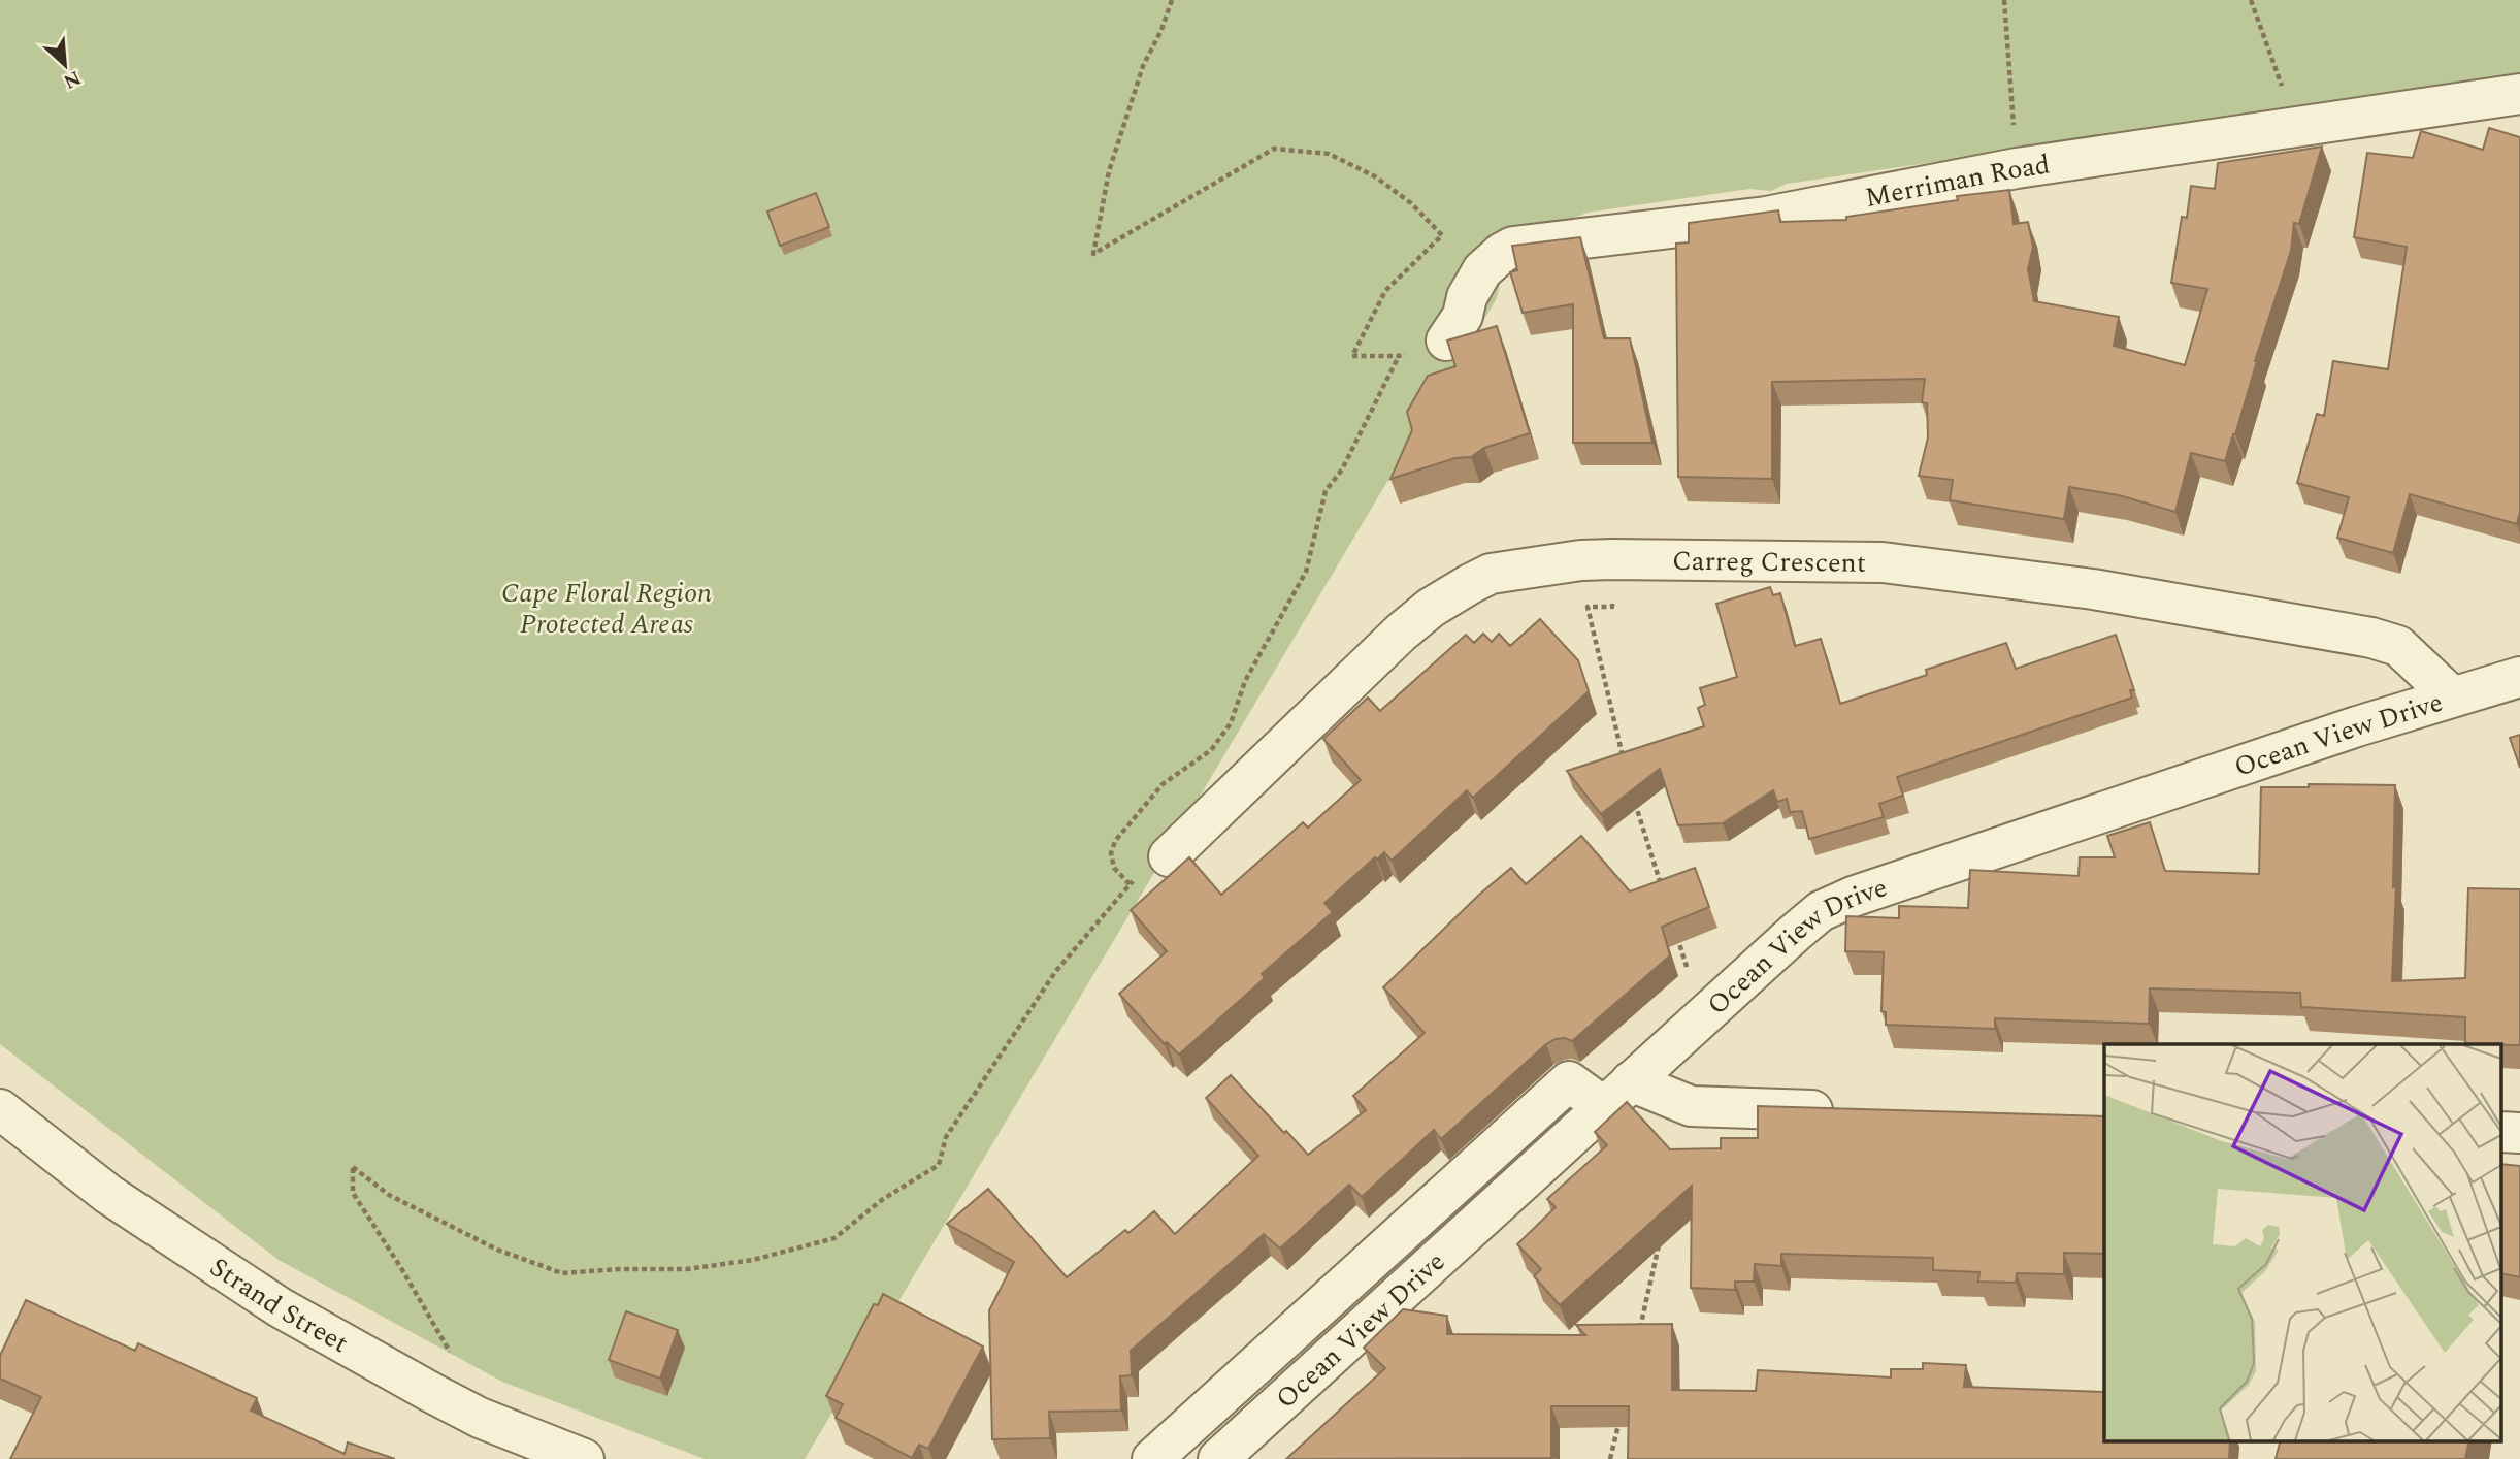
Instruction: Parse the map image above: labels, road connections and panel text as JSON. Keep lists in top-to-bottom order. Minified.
{"streets":{"street":["Merriman Road","Carreg Crescent","Ocean View Drive","Strand Street"]},"crossings":[["Carreg Crescent","Ocean View Drive"]],"parks":["Cape Floral Region Protected Areas"],"north":"bottom right"}
